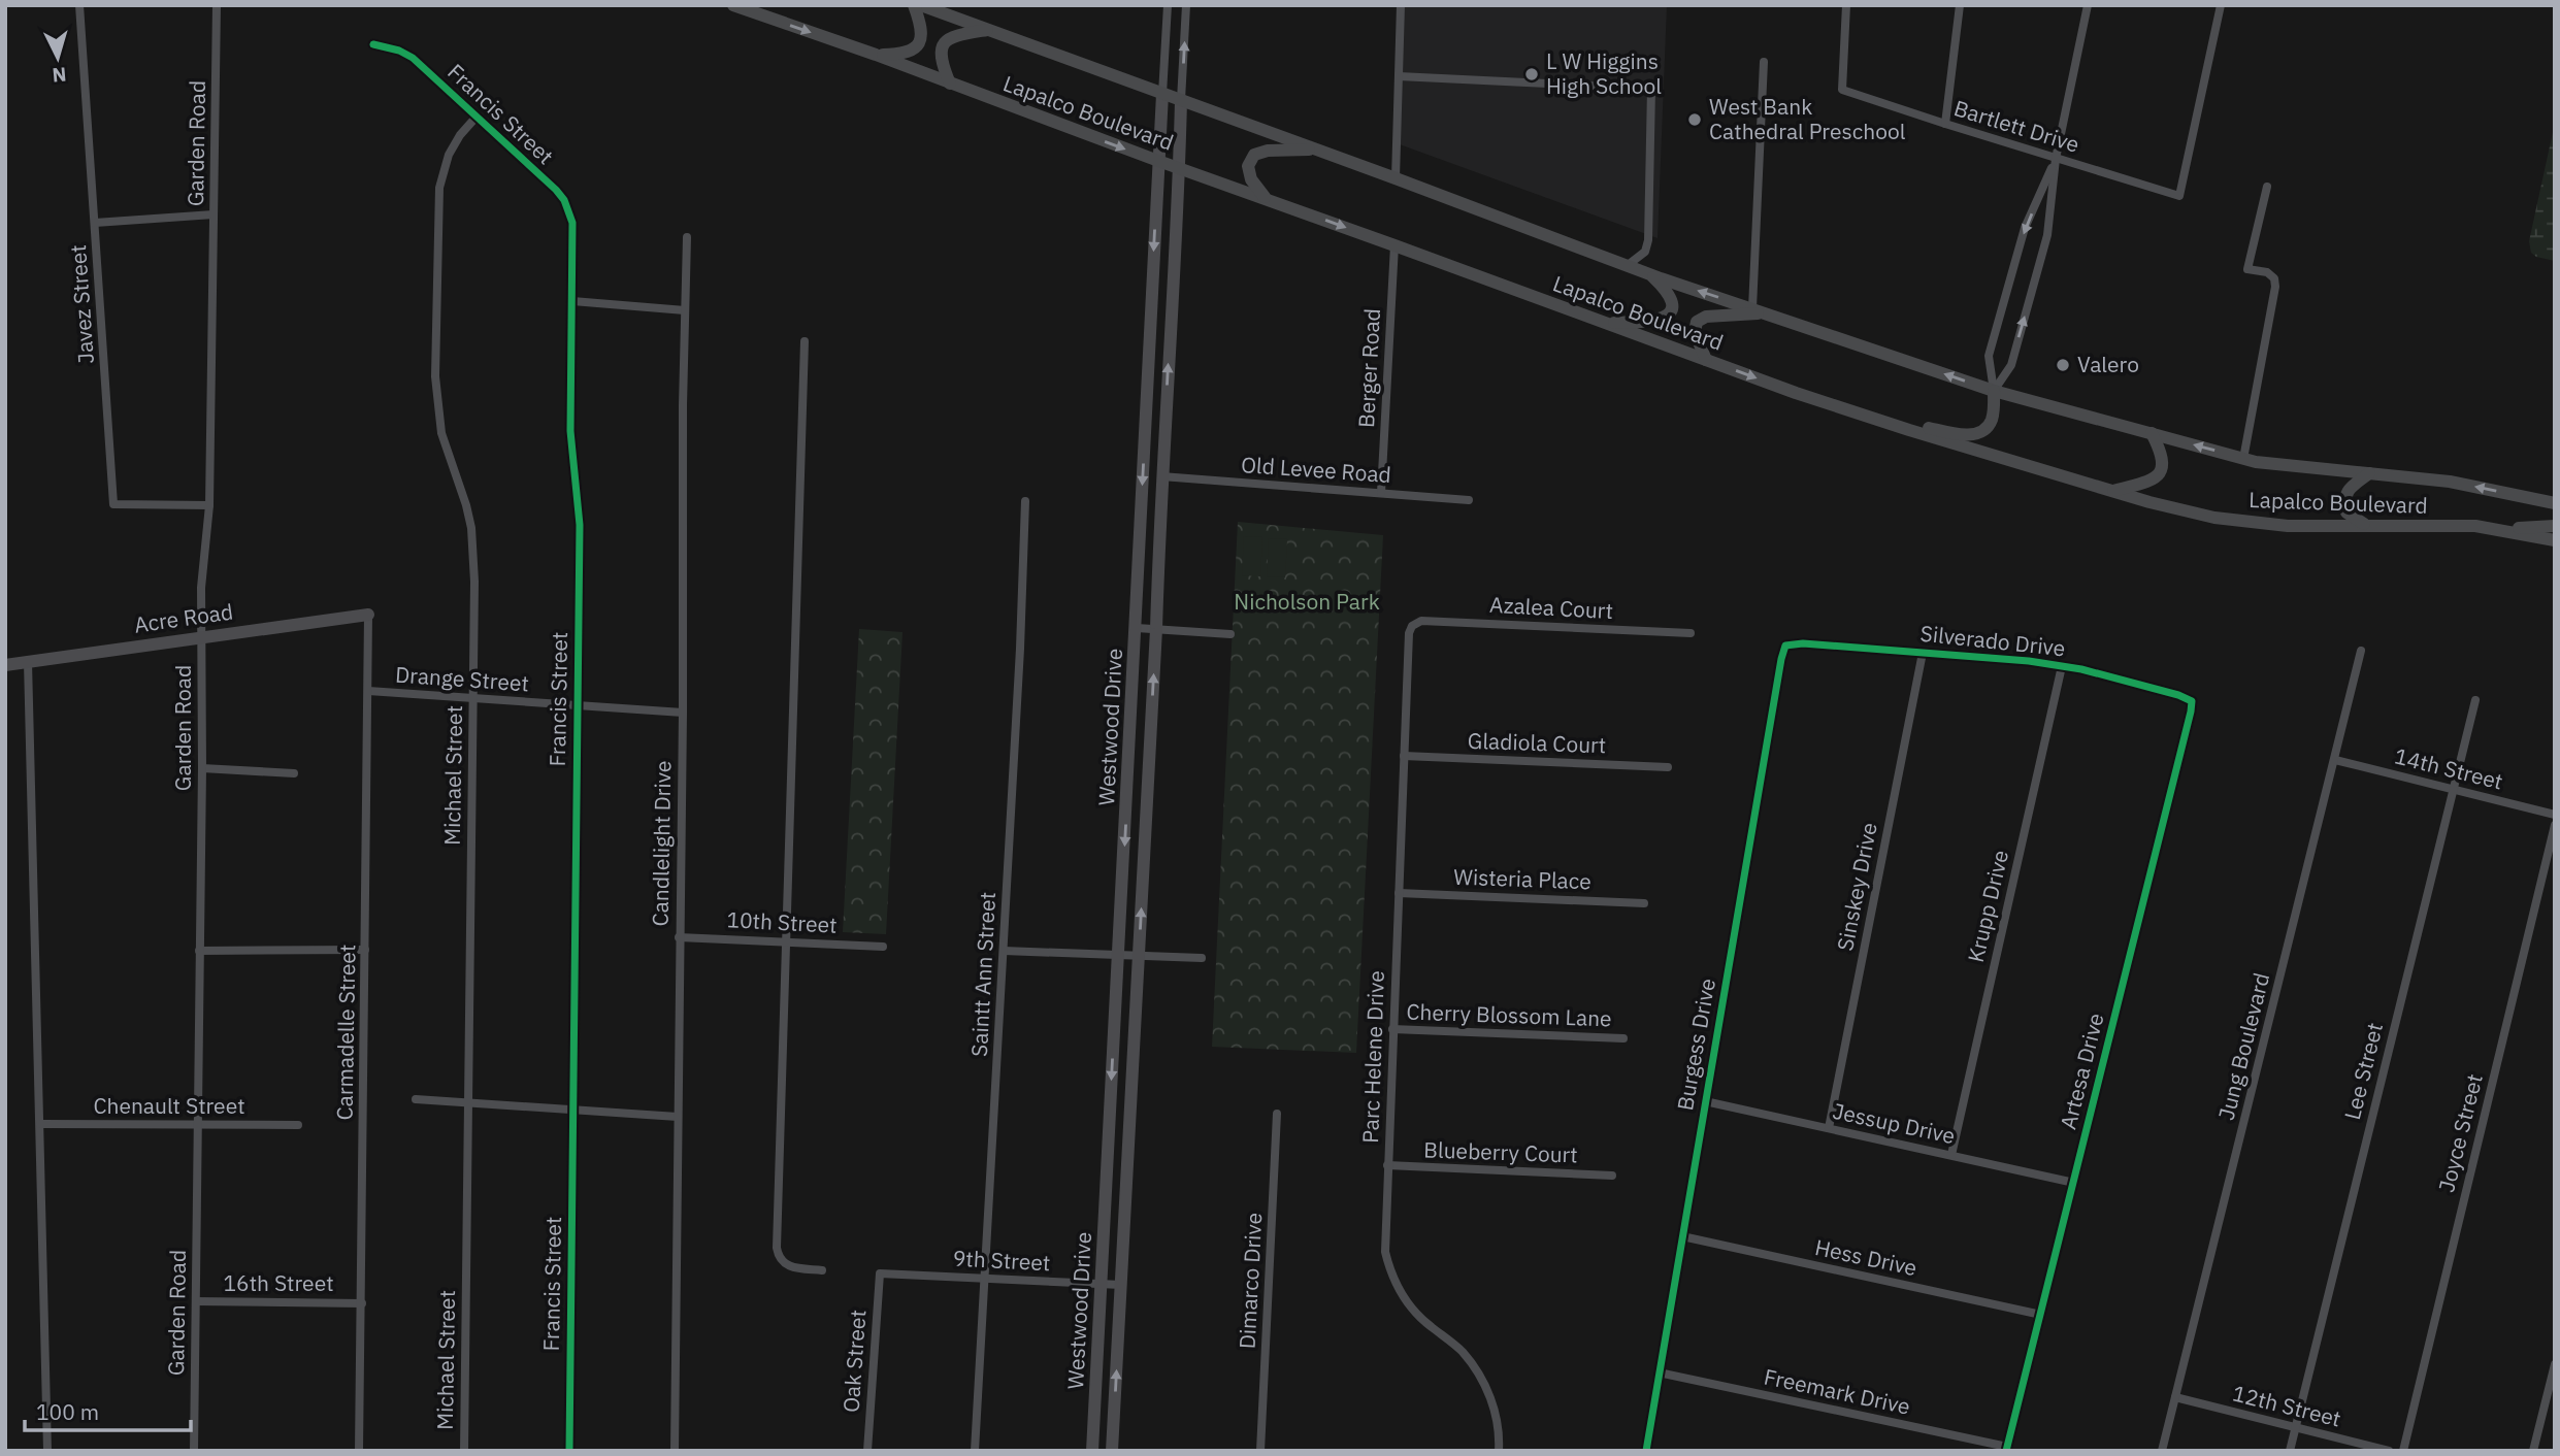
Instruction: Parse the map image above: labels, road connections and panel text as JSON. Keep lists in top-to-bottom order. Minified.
{"streets":{"main road":["Lapalco Boulevard"],"street":["Francis Street","Bartlett Drive","Garden Road","Javez Street","Berger Road","Old Levee Road","Azalea Court","Acre Road","Silverado Drive","Drange Street","Westwood Drive","Gladiola Court","14th Street","Michael Street","Candlelight Drive","Wisteria Place","Sinskey Drive","Krupp Drive","10th Street","Saintt Ann Street","Cherry Blossom Lane","Carmadelle Street","Burgess Drive","Jung Boulevard","Parc Helene Drive","Artesa Drive","Lee Street","Chenault Street","Jessup Drive","Joyce Street","Blueberry Court","Hess Drive","9th Street","Dimarco Drive","16th Street","Oak Street","Freemark Drive","12th Street"]},"crossings":[["Lapalco Boulevard","Berger Road"],["Lapalco Boulevard","Westwood Drive"],["Francis Street","Drange Street"],["Francis Street","Michael Street"],["Garden Road","Javez Street"],["Garden Road","Acre Road"],["Garden Road","Chenault Street"],["Garden Road","16th Street"],["Berger Road","Old Levee Road"],["Old Levee Road","Westwood Drive"],["Azalea Court","Parc Helene Drive"],["Acre Road","Carmadelle Street"],["Silverado Drive","Sinskey Drive"],["Silverado Drive","Krupp Drive"],["Silverado Drive","Burgess Drive"],["Silverado Drive","Artesa Drive"],["Drange Street","Michael Street"],["Drange Street","Candlelight Drive"],["Drange Street","Carmadelle Street"],["Westwood Drive","9th Street"],["Gladiola Court","Parc Helene Drive"],["14th Street","Jung Boulevard"],["14th Street","Lee Street"],["Candlelight Drive","10th Street"],["Wisteria Place","Parc Helene Drive"],["Sinskey Drive","Jessup Drive"],["Krupp Drive","Jessup Drive"],["Saintt Ann Street","9th Street"],["Cherry Blossom Lane","Parc Helene Drive"],["Carmadelle Street","16th Street"],["Burgess Drive","Jessup Drive"],["Burgess Drive","Hess Drive"],["Burgess Drive","Freemark Drive"],["Jung Boulevard","12th Street"],["Parc Helene Drive","Blueberry Court"],["Artesa Drive","Jessup Drive"],["Artesa Drive","Hess Drive"],["Artesa Drive","Freemark Drive"],["Lee Street","12th Street"],["9th Street","Oak Street"]],"parks":["Nicholson Park"],"places":["L W Higgins High School","West Bank Cathedral Preschool","Valero"],"scale_bar":"100 m","north":"bottom"}
